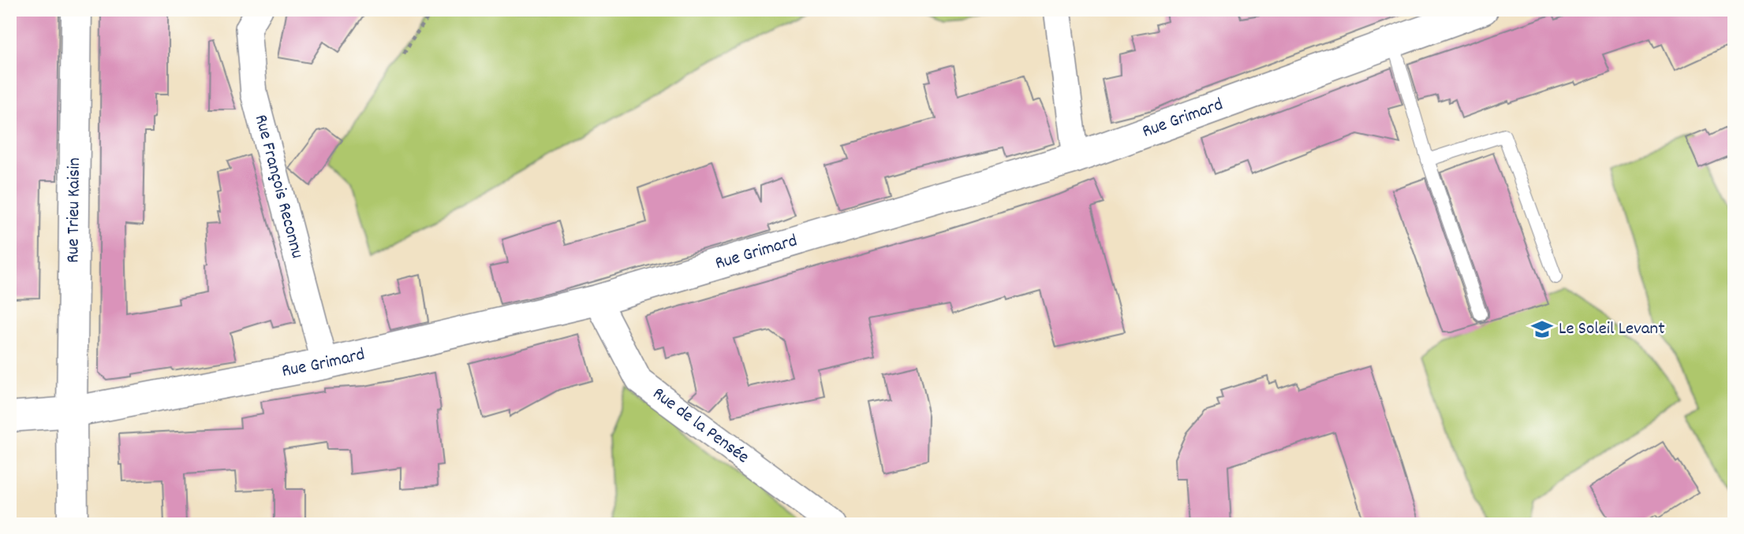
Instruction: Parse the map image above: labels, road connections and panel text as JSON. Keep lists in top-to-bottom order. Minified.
{"streets":{"street":["Rue Grimard","Rue François Reconnu","Rue Trieu Kaisin","Rue de la Pensée"]},"crossings":[["Rue Grimard","Rue François Reconnu"],["Rue Grimard","Rue Trieu Kaisin"],["Rue Grimard","Rue de la Pensée"]],"places":{"school or university":["Le Soleil Levant"]}}
